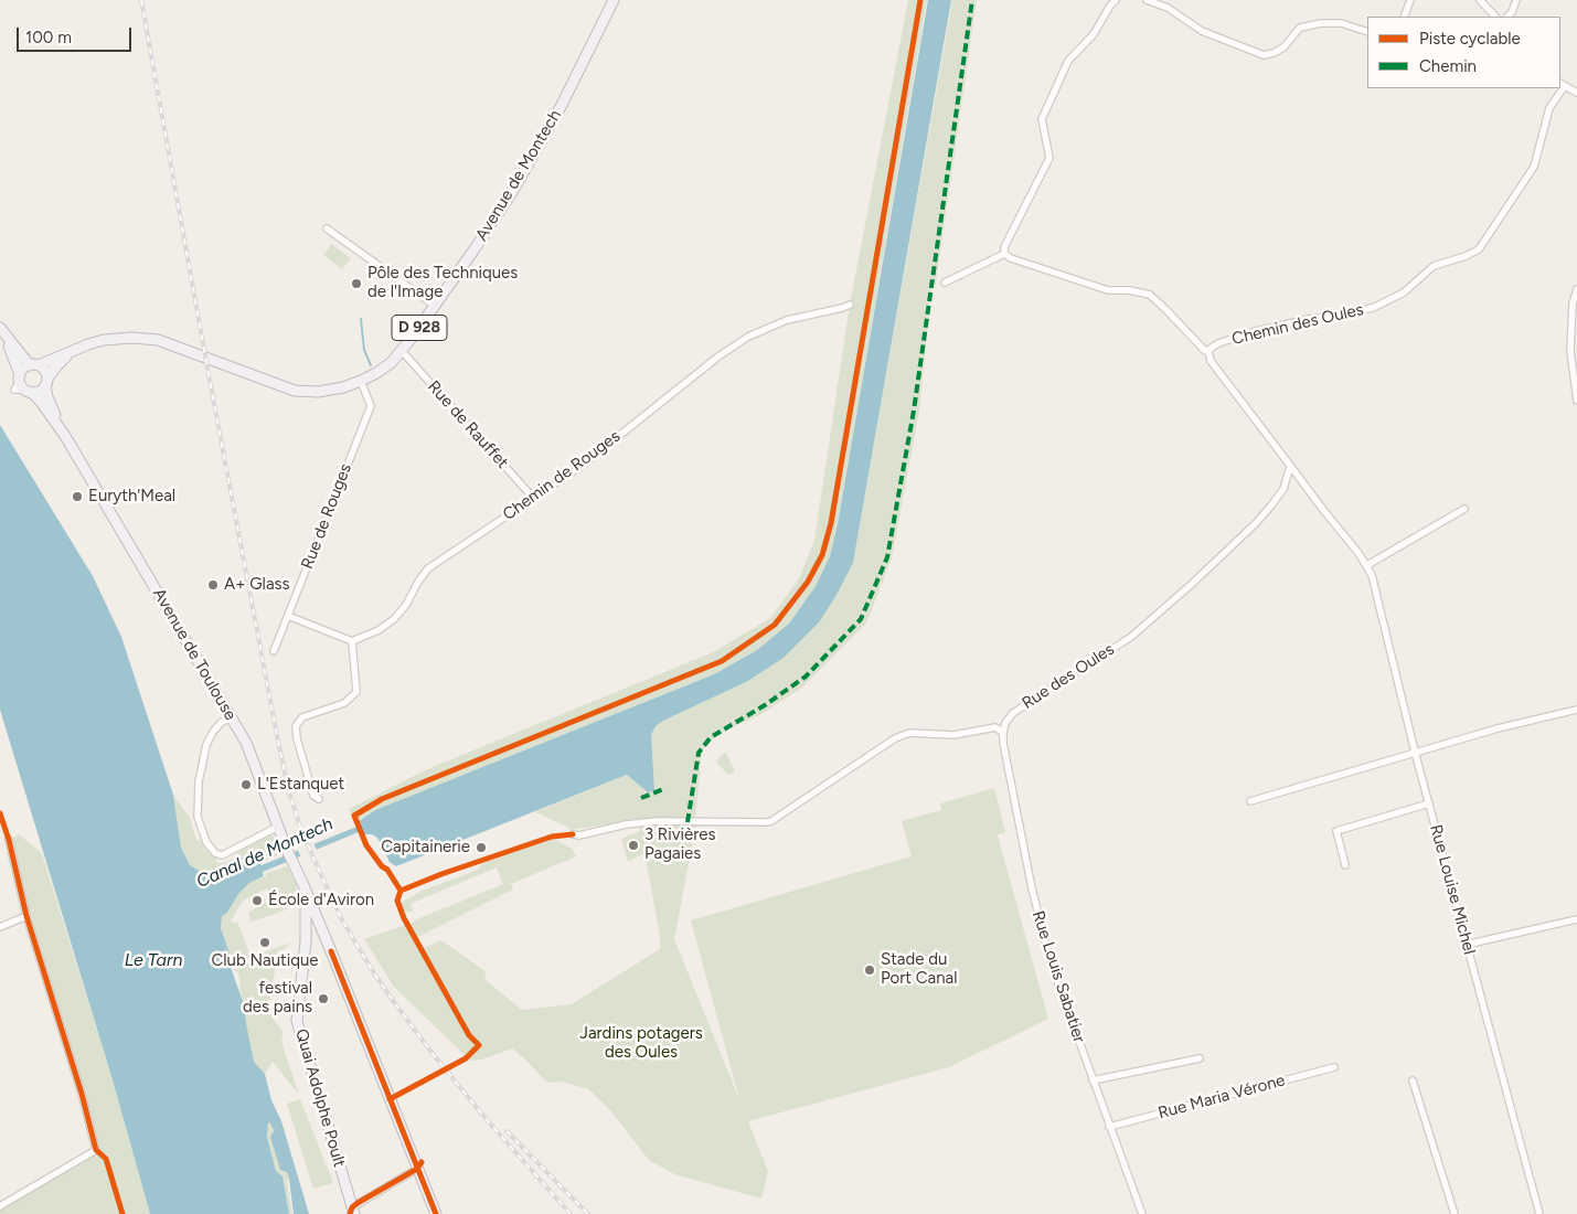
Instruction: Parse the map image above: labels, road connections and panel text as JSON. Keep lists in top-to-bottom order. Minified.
{"streets":{"main road":["Avenue de Montech","D 928","Avenue de Toulouse","Quai Adolphe Poult"],"street":["Chemin des Oules","Rue de Rauffet","Chemin de Rouges","Rue de Rouges","Rue des Oules","Rue Louise Michel","Rue Louis Sabatier","Rue Maria Vérone"]},"crossings":[["Avenue de Montech","Rue de Rauffet"],["Avenue de Montech","Rue de Rouges"],["Avenue de Montech","Avenue de Toulouse"],["Rue de Rauffet","Chemin de Rouges"],["Avenue de Toulouse","Quai Adolphe Poult"],["Rue des Oules","Rue Louise Michel"],["Rue des Oules","Rue Louis Sabatier"],["Rue Louis Sabatier","Rue Maria Vérone"]],"water":["Canal de Montech","Le Tarn"],"parks":["Jardins potagers des Oules"],"places":["Pôle des Techniques de l'Image","Euryth'Meal","A+ Glass","L'Estanquet","3 Rivières Pagaies","Capitainerie","École d'Aviron","Club Nautique","Stade du Port Canal","festival des pains"],"legend":["Piste cyclable","Chemin"],"scale_bar":"100 m"}
